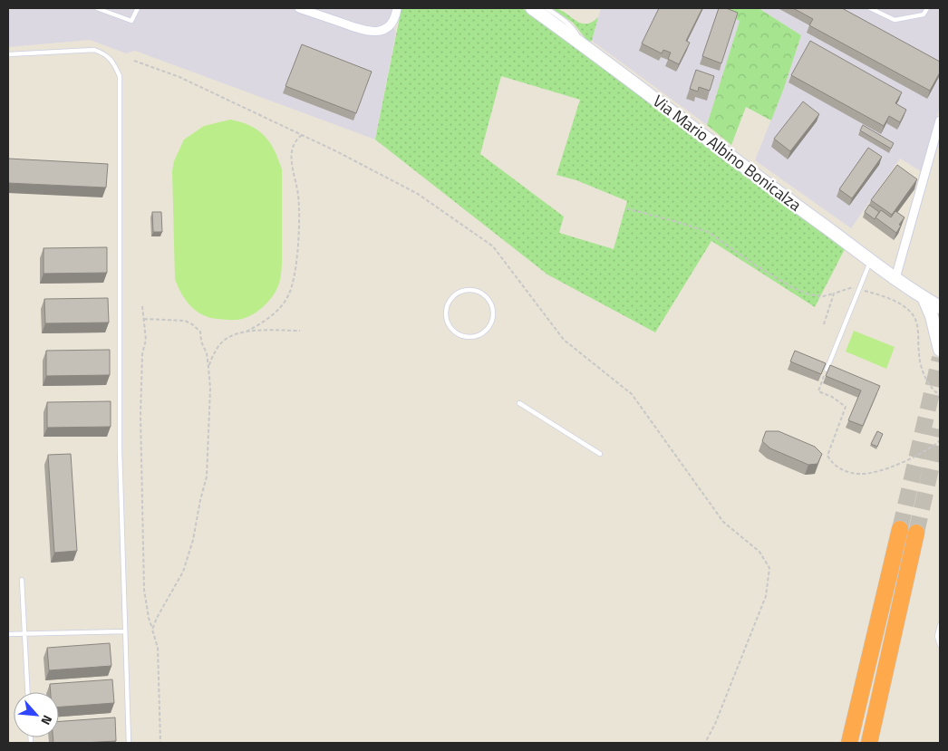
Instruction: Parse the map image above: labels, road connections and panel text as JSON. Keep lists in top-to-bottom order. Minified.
{"streets":{"main road":["Via Mario Albino Bonicalza"]},"north":"bottom right"}
